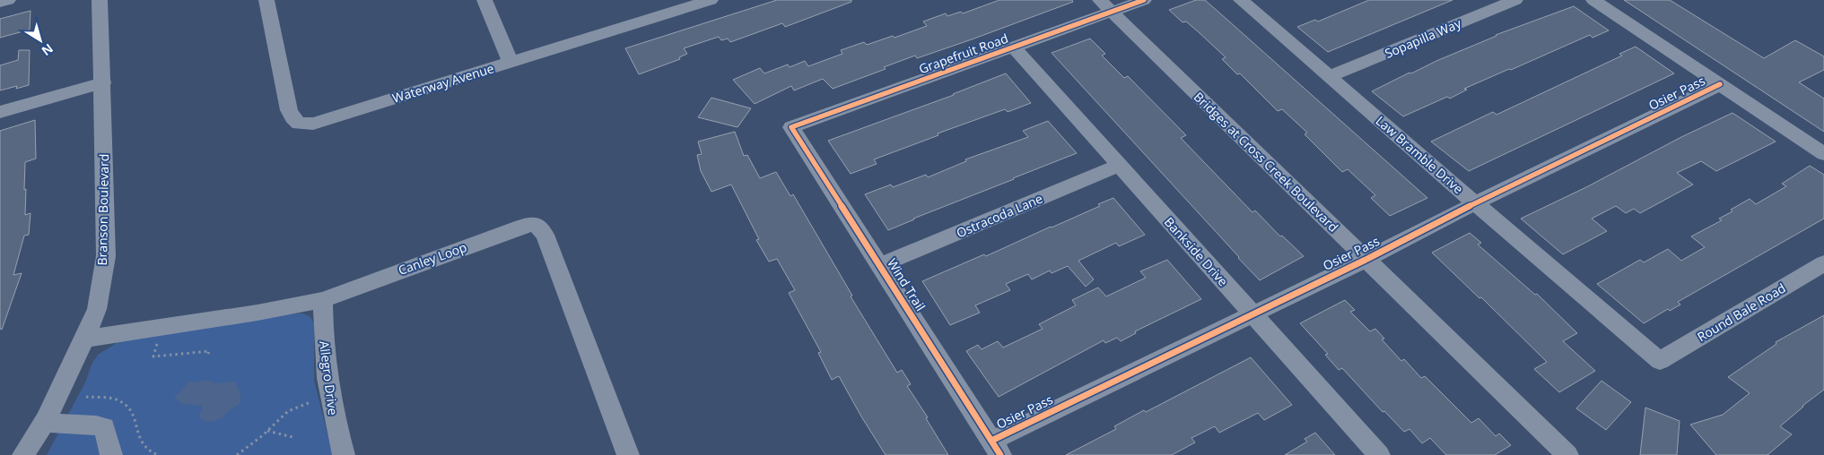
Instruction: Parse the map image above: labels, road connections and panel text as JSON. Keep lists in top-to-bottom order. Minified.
{"streets":{"street":["Sopapilla Way","Grapefruit Road","Waterway Avenue","Osier Pass","Law Bramble Drive","Bridges at Cross Creek Boulevard","Branson Boulevard","Ostracoda Lane","Bankside Drive","Canley Loop","Wind Trail","Round Bale Road","Allegro Drive"]},"crossings":[["Sopapilla Way","Law Bramble Drive"],["Grapefruit Road","Bridges at Cross Creek Boulevard"],["Grapefruit Road","Bankside Drive"],["Grapefruit Road","Wind Trail"],["Osier Pass","Law Bramble Drive"],["Osier Pass","Bridges at Cross Creek Boulevard"],["Osier Pass","Bankside Drive"],["Osier Pass","Wind Trail"],["Law Bramble Drive","Round Bale Road"],["Branson Boulevard","Canley Loop"],["Ostracoda Lane","Bankside Drive"],["Ostracoda Lane","Wind Trail"],["Canley Loop","Allegro Drive"]],"north":"bottom right"}
